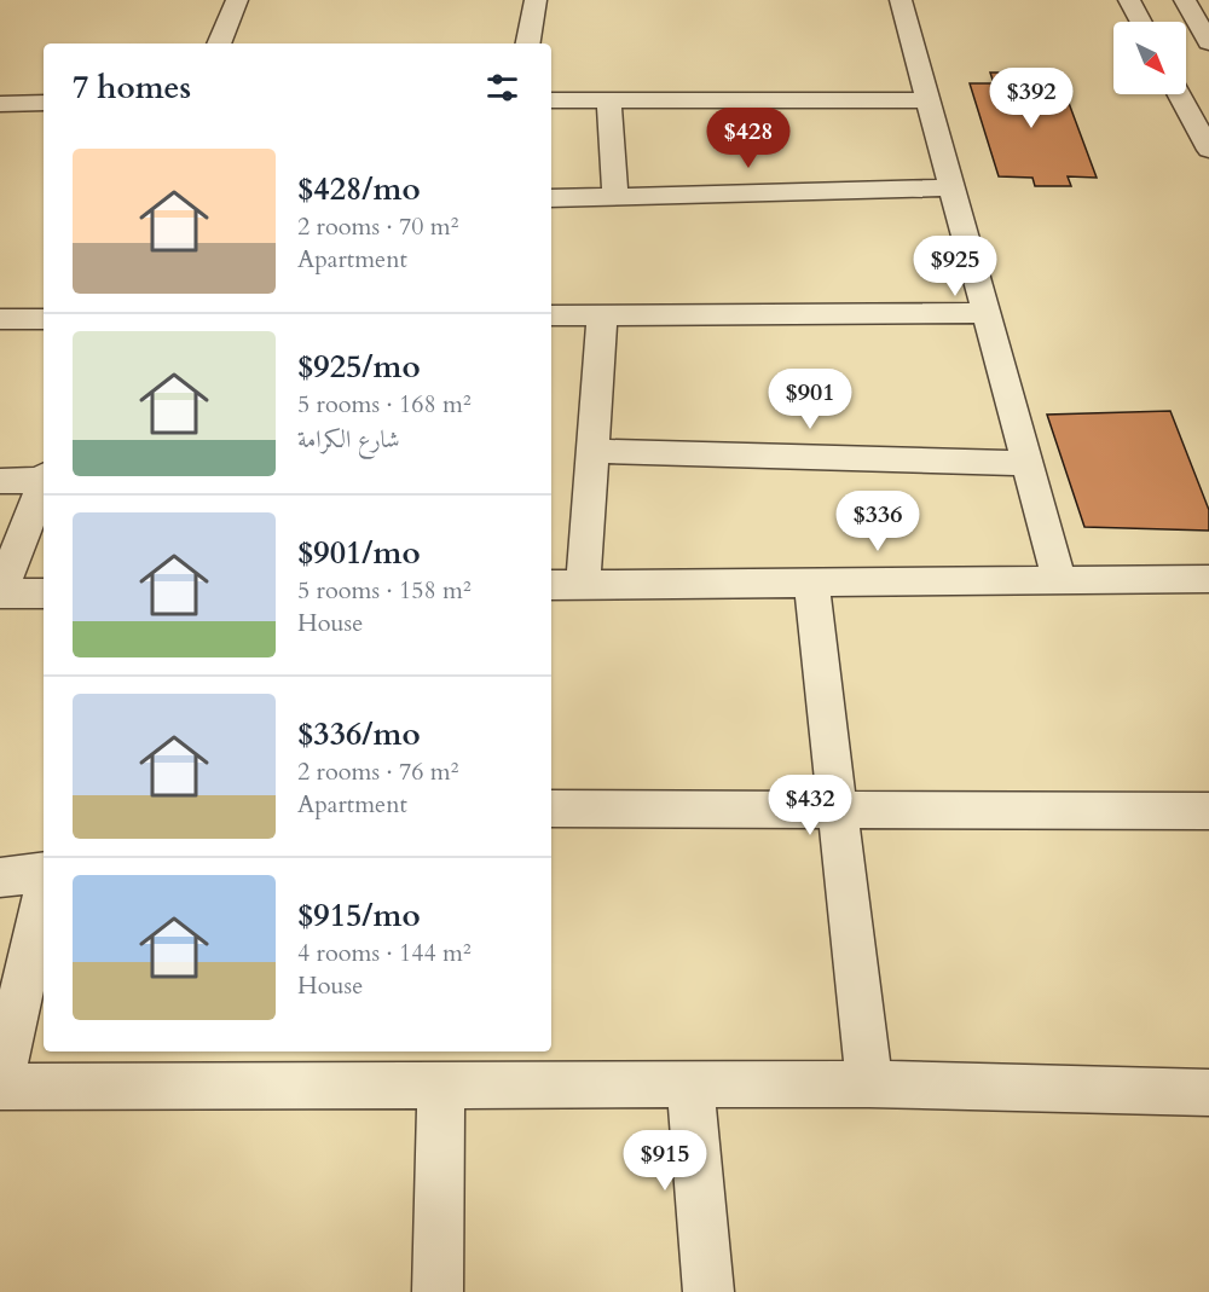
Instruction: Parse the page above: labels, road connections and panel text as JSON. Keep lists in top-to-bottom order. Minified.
{"north":"bottom right","page":{"heading":"7 homes","price":["$392","$428","$925","$901","$336","$432","$915"],"list":[{"name":"$428/mo","note":"2 rooms · 70 m² · Apartment"},{"name":"$925/mo","note":"5 rooms · 168 m² · شارع الكرامة"},{"name":"$901/mo","note":"5 rooms · 158 m² · House"},{"name":"$336/mo","note":"2 rooms · 76 m² · Apartment"},{"name":"$915/mo","note":"4 rooms · 144 m² · House"}]}}
